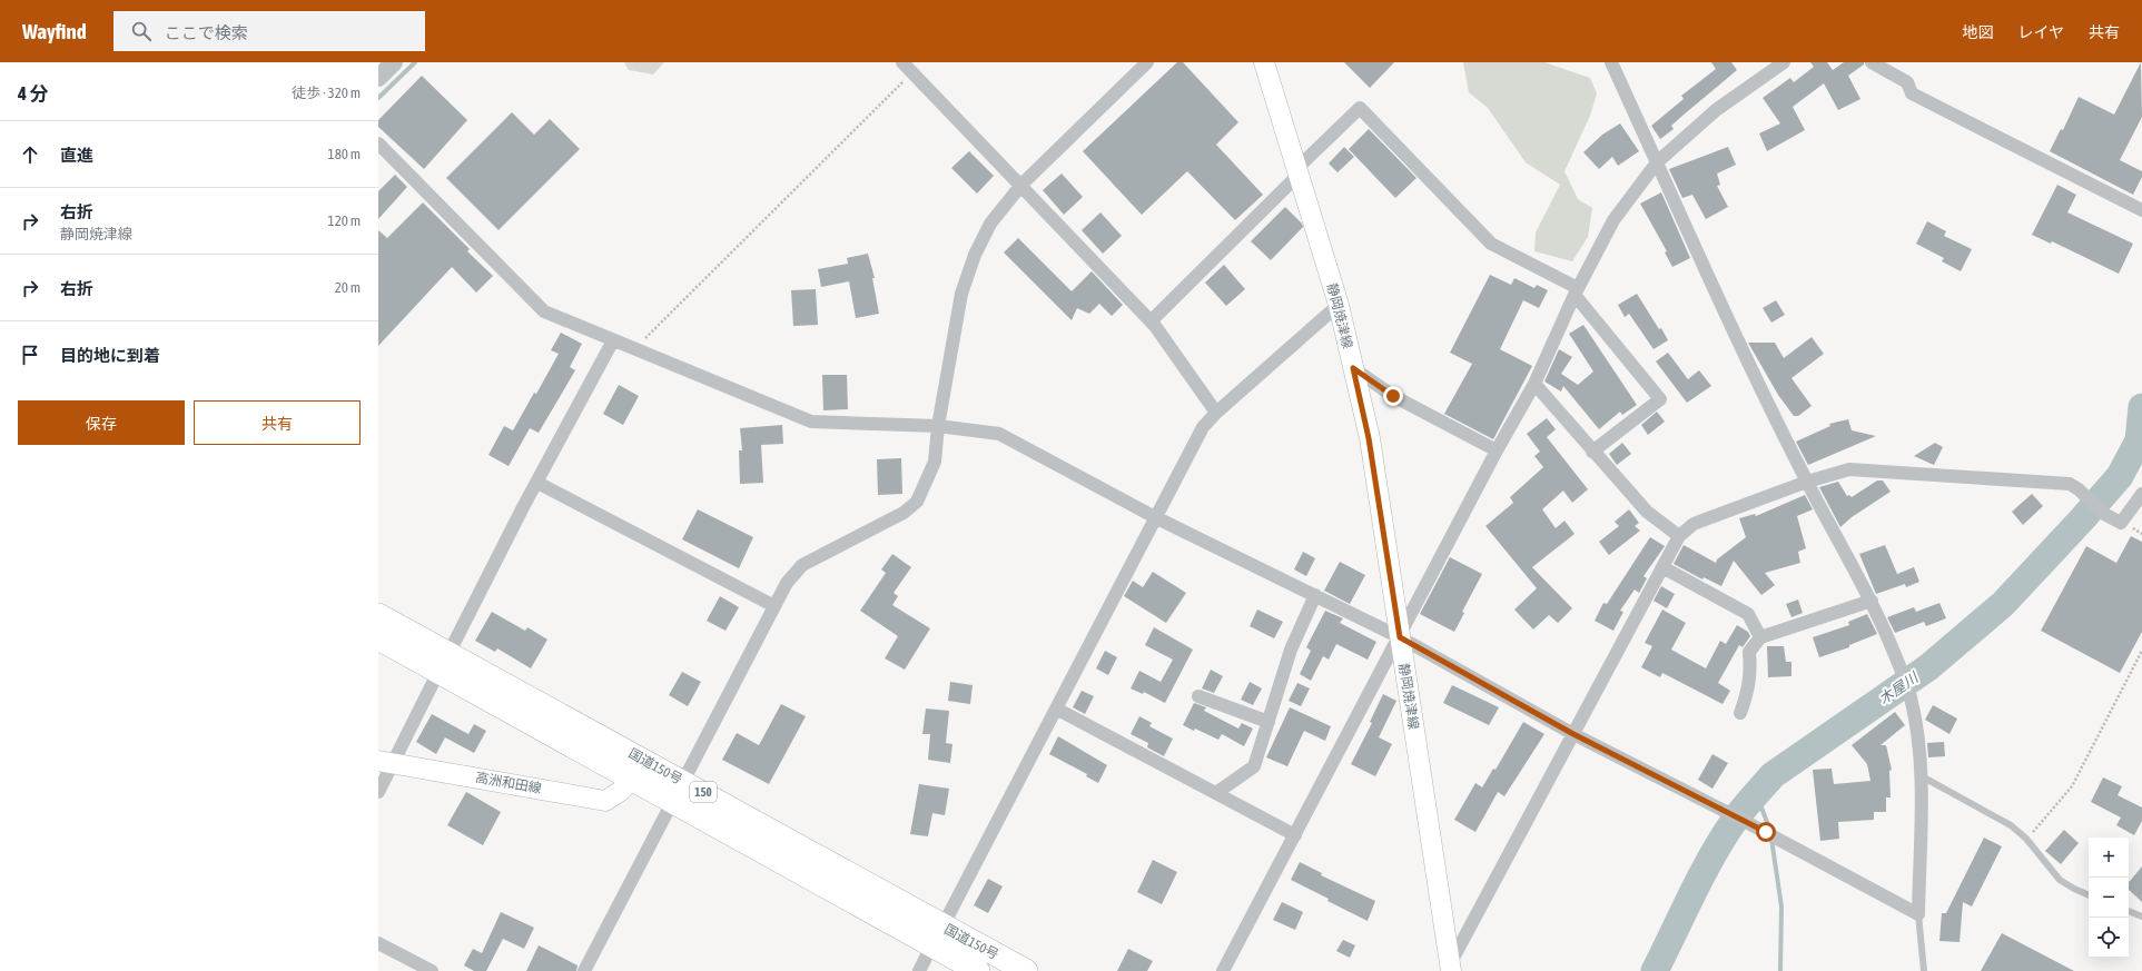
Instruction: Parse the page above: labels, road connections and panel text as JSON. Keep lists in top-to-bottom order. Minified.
{"streets":{"highway":["国道150号","150"],"main road":["静岡焼津線","高洲和田線"]},"crossings":[["国道150号","高洲和田線"]],"water":["木屋川"],"page":{"header":"Wayfind","search":"ここで検索","nav":["地図","レイヤ","共有"],"heading":["4 分","徒歩 · 320 m"],"list":[["直進","180 m"],["右折","静岡焼津線","120 m"],["右折","20 m"],"目的地に到着"],"buttons":["保存","共有"],"map_buttons":["+","−"]}}
